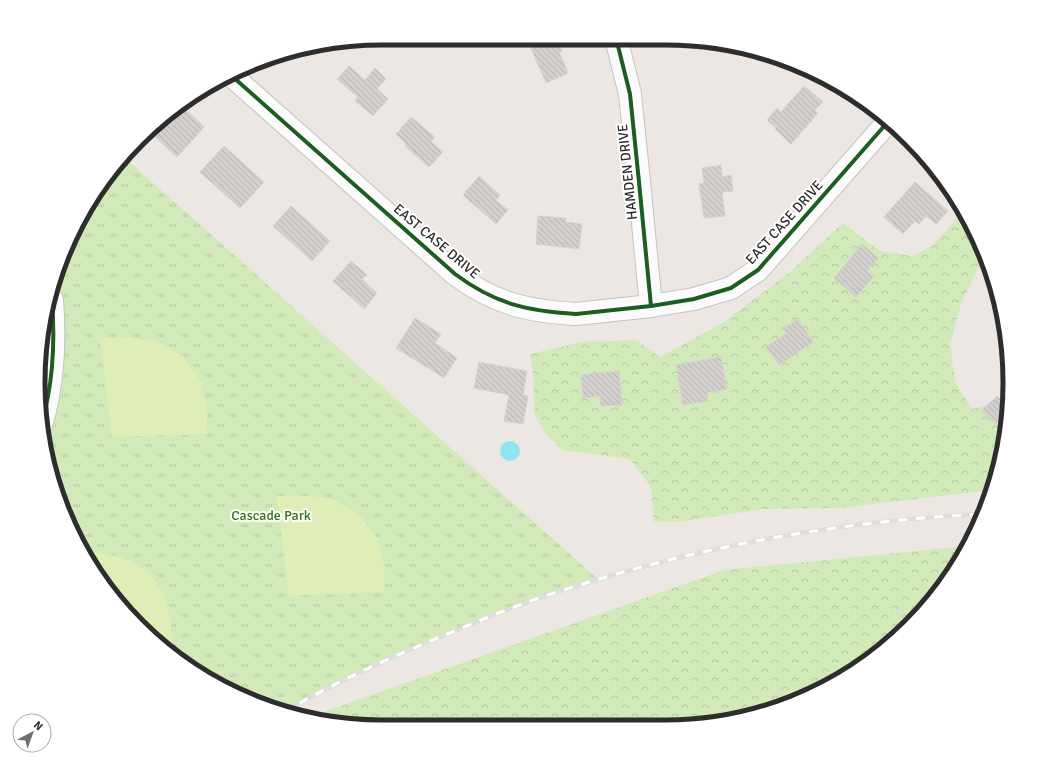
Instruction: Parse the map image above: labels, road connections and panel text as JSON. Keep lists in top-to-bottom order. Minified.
{"streets":{"street":["HAMDEN DRIVE","EAST CASE DRIVE"]},"crossings":[["HAMDEN DRIVE","EAST CASE DRIVE"]],"parks":["Cascade Park"],"north":"top right"}
